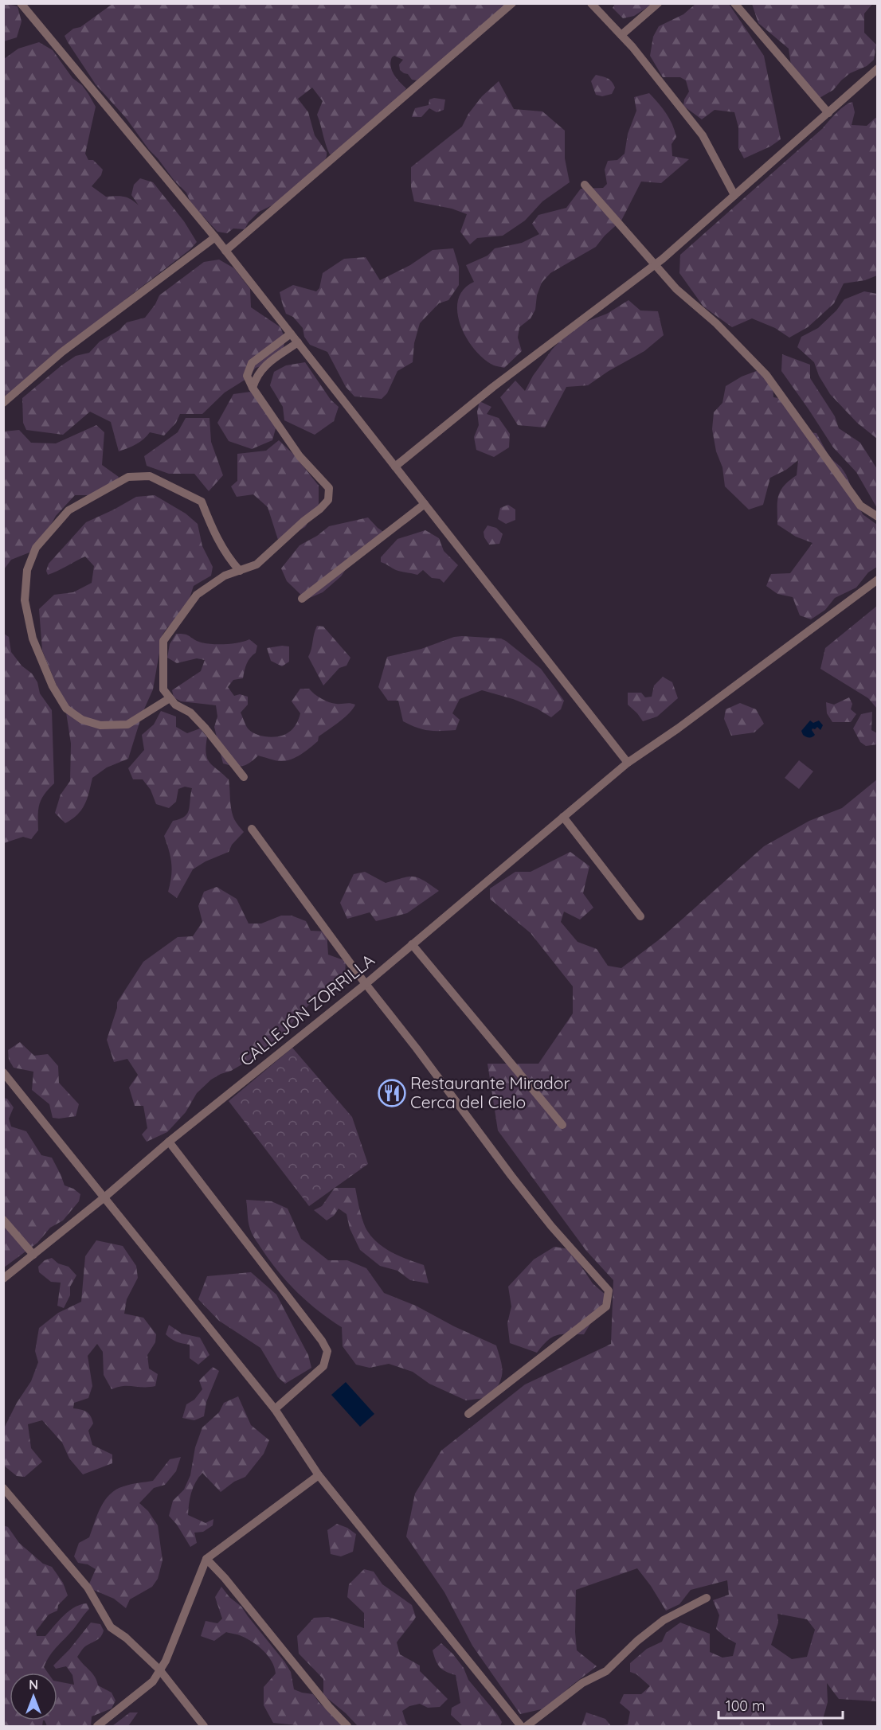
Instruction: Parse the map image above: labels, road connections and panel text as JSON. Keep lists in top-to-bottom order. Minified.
{"streets":{"street":["CALLEJÓN ZORRILLA"]},"places":{"restaurant":["Restaurante Mirador Cerca del Cielo"]},"scale_bar":"100 m","north":"top"}
